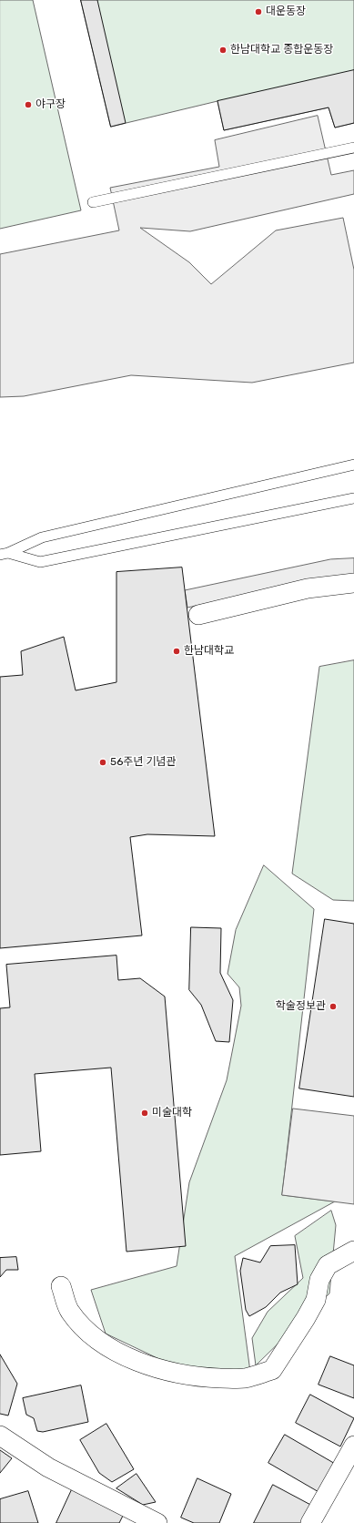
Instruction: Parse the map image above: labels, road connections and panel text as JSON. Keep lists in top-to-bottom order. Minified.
{"places":["대운동장","한남대학교 종합운동장","야구장","한남대학교","56주년 기념관","학술정보관","미술대학"]}
